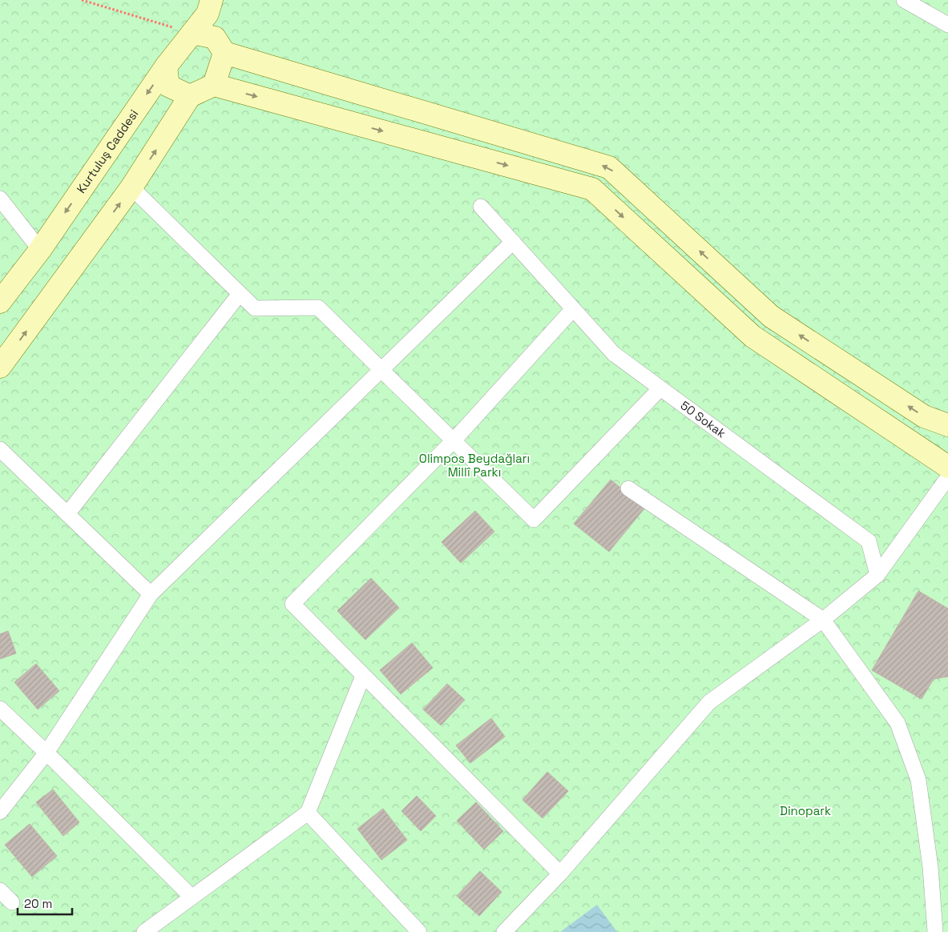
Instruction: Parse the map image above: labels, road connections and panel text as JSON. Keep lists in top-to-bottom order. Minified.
{"streets":{"street":["Kurtuluş Caddesi","50 Sokak"]},"parks":["Olimpos Beydağları Millî Parkı","Dinopark"],"scale_bar":"20 m"}
